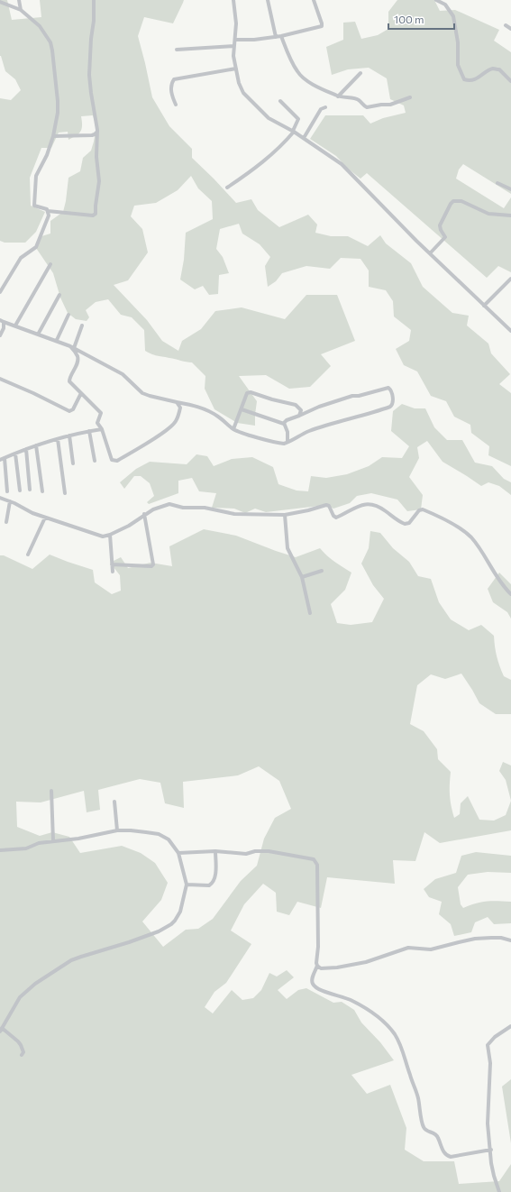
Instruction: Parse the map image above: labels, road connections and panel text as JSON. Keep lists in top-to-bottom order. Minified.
{"scale_bar":"100 m"}
